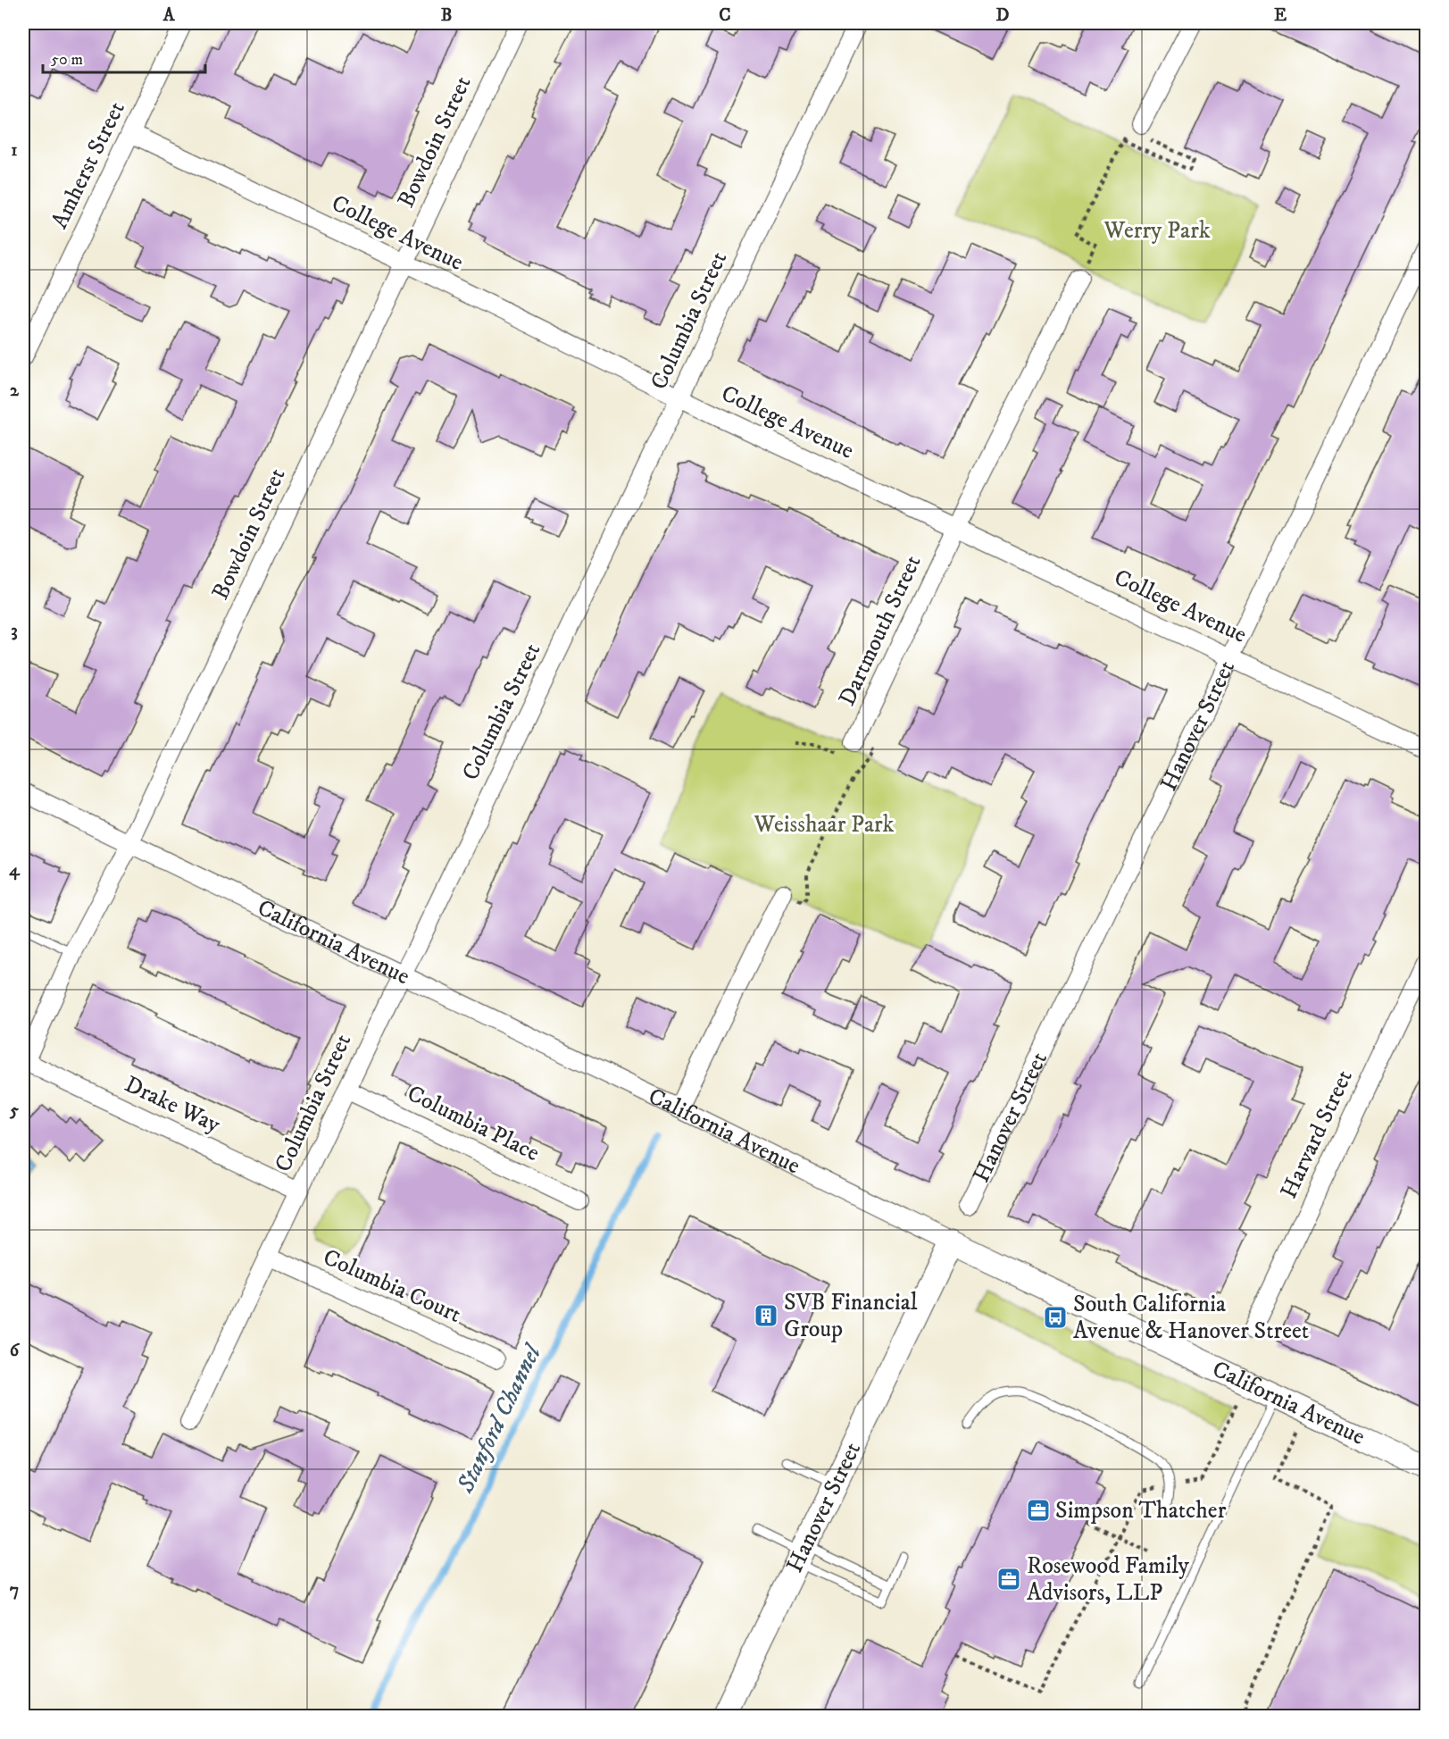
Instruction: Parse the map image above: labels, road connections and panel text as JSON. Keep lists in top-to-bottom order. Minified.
{"streets":{"street":["Bowdoin Street","Amherst Street","College Avenue","Columbia Street","Dartmouth Street","Hanover Street","California Avenue","Drake Way","Columbia Place","Harvard Street","Columbia Court"]},"crossings":[["Bowdoin Street","College Avenue"],["Bowdoin Street","California Avenue"],["Bowdoin Street","Drake Way"],["Amherst Street","College Avenue"],["College Avenue","Columbia Street"],["College Avenue","Dartmouth Street"],["College Avenue","Hanover Street"],["Columbia Street","California Avenue"],["Columbia Street","Drake Way"],["Columbia Street","Columbia Place"],["Columbia Street","Columbia Court"],["Hanover Street","California Avenue"]],"water":["Stanford Channel"],"parks":["Werry Park","Weisshaar Park"],"places":{"building":["SVB Financial Group"],"bus stop":["South California Avenue & Hanover Street"],"office":["Simpson Thatcher","Rosewood Family Advisors, LLP"]},"scale_bar":"50 m","grid":{"columns":["A","B","C","D","E"],"rows":["1","2","3","4","5","6","7"]}}
